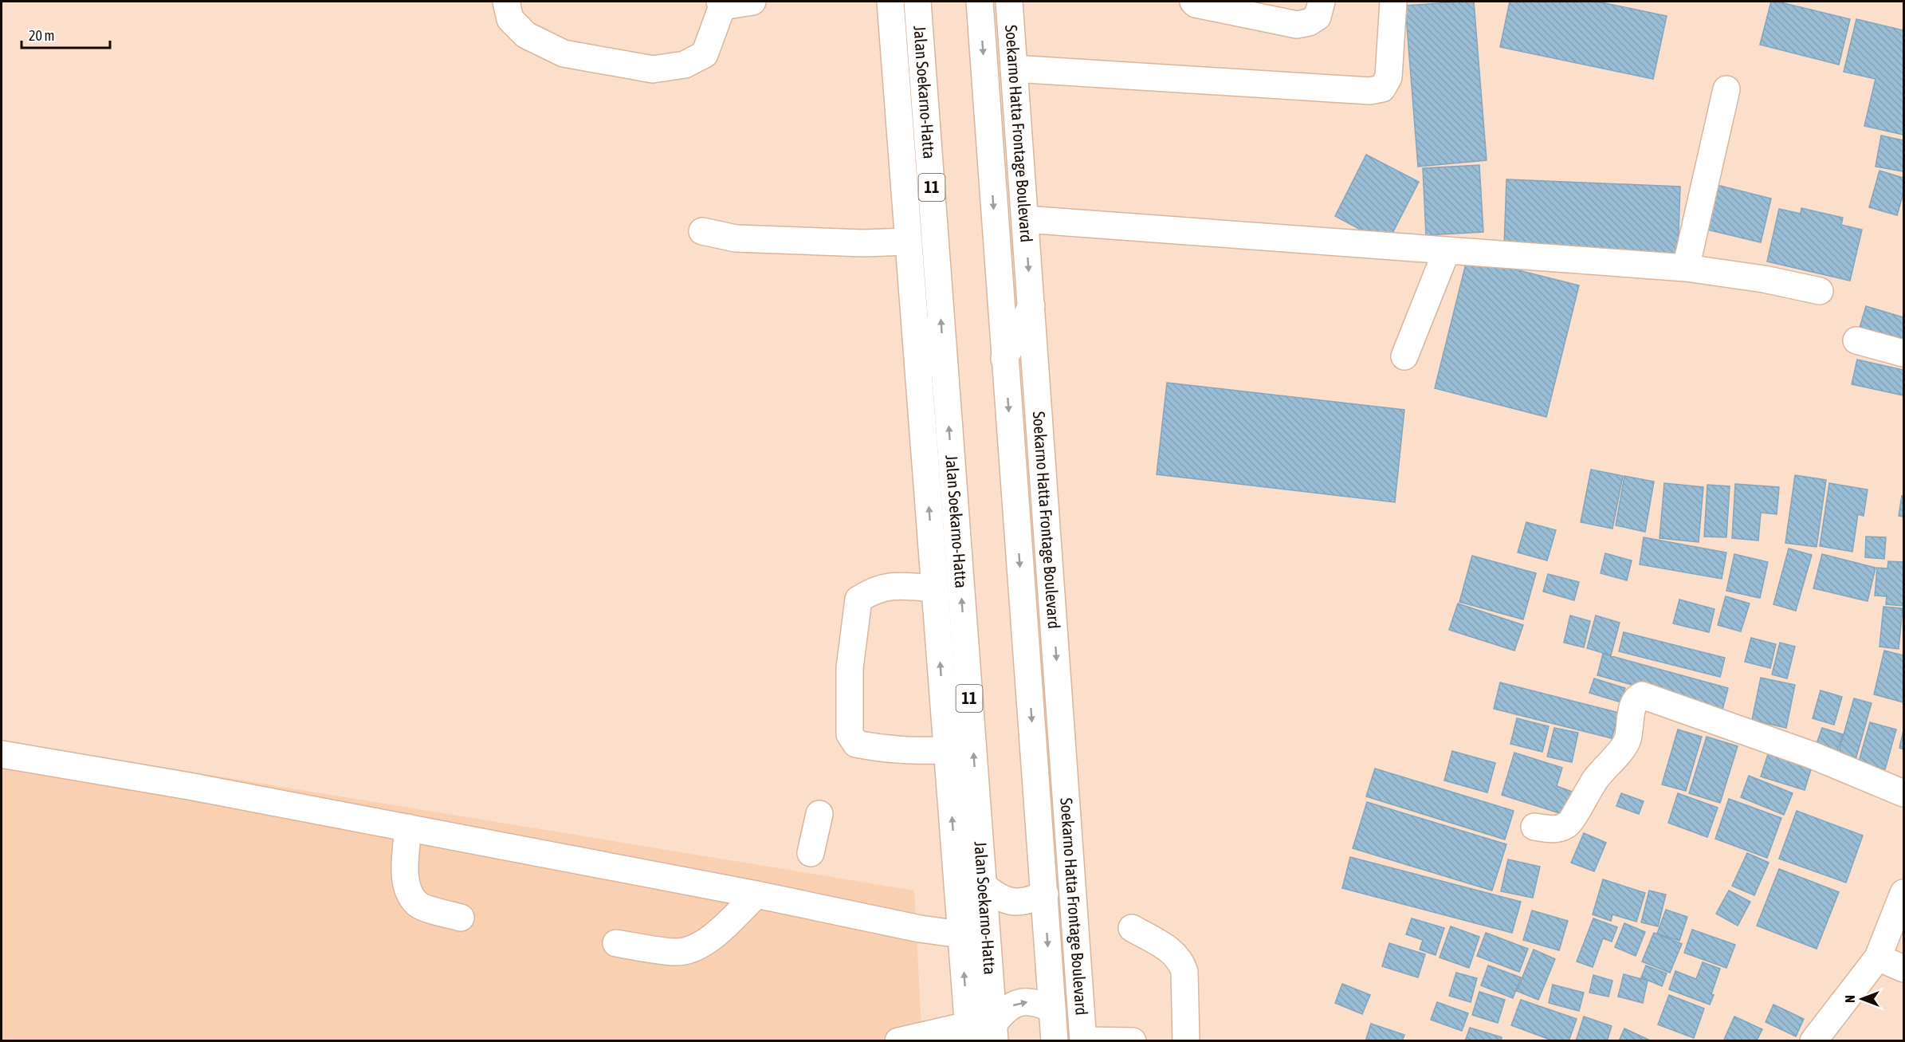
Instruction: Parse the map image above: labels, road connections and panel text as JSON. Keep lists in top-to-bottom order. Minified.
{"streets":{"main road":["Jalan Soekarno-Hatta","Soekarno Hatta Frontage Boulevard","11"]},"scale_bar":"20 m","north":"left"}
